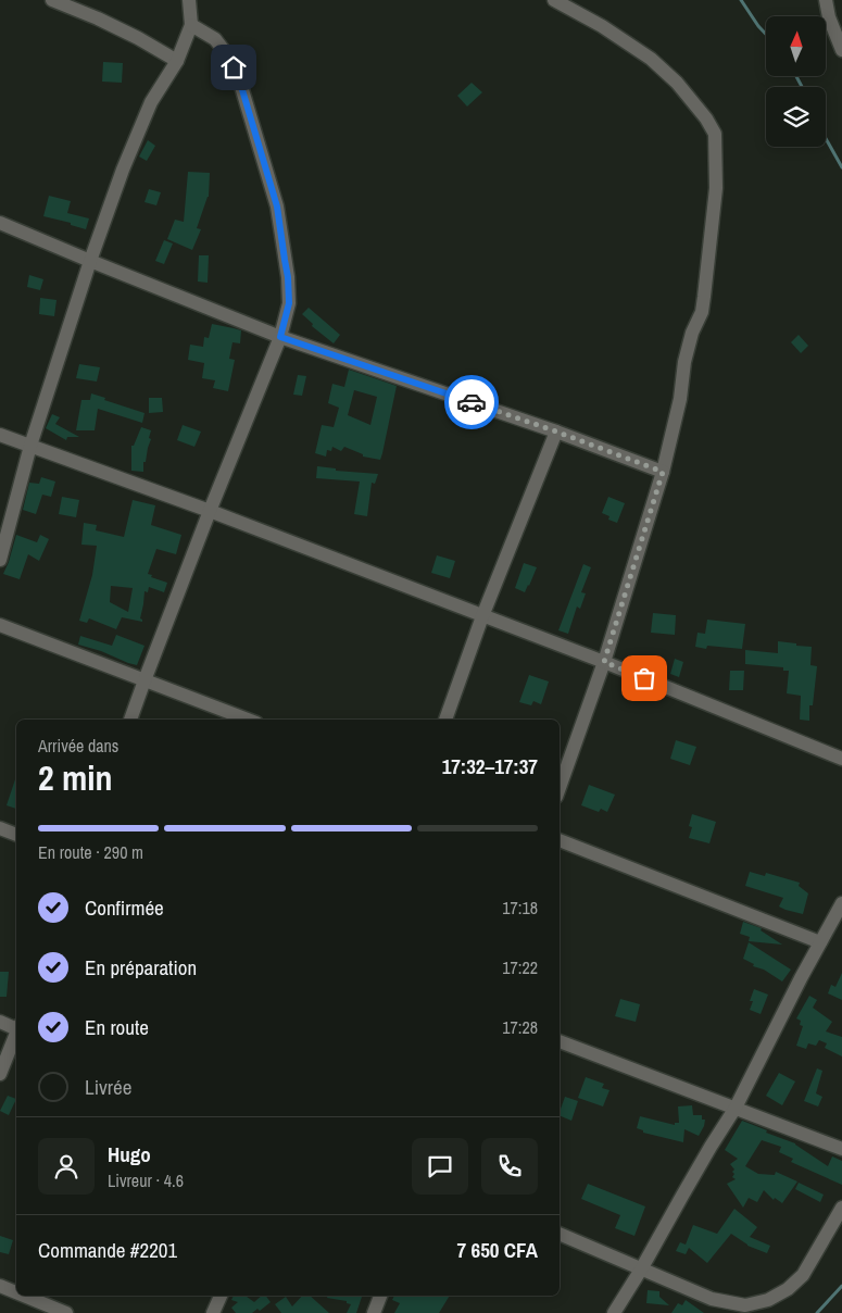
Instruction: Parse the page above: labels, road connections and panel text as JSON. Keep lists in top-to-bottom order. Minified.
{"north":"top","page":{"heading":["2 min","Arrivée dans","17:32–17:37"],"panel":["Hugo","Livreur · 4.6","Commande #2201","7 650 CFA"],"bar":"En route · 290 m","list":[["Confirmée","17:18"],["En préparation","17:22"],["En route","17:28"],"Livrée"]}}
